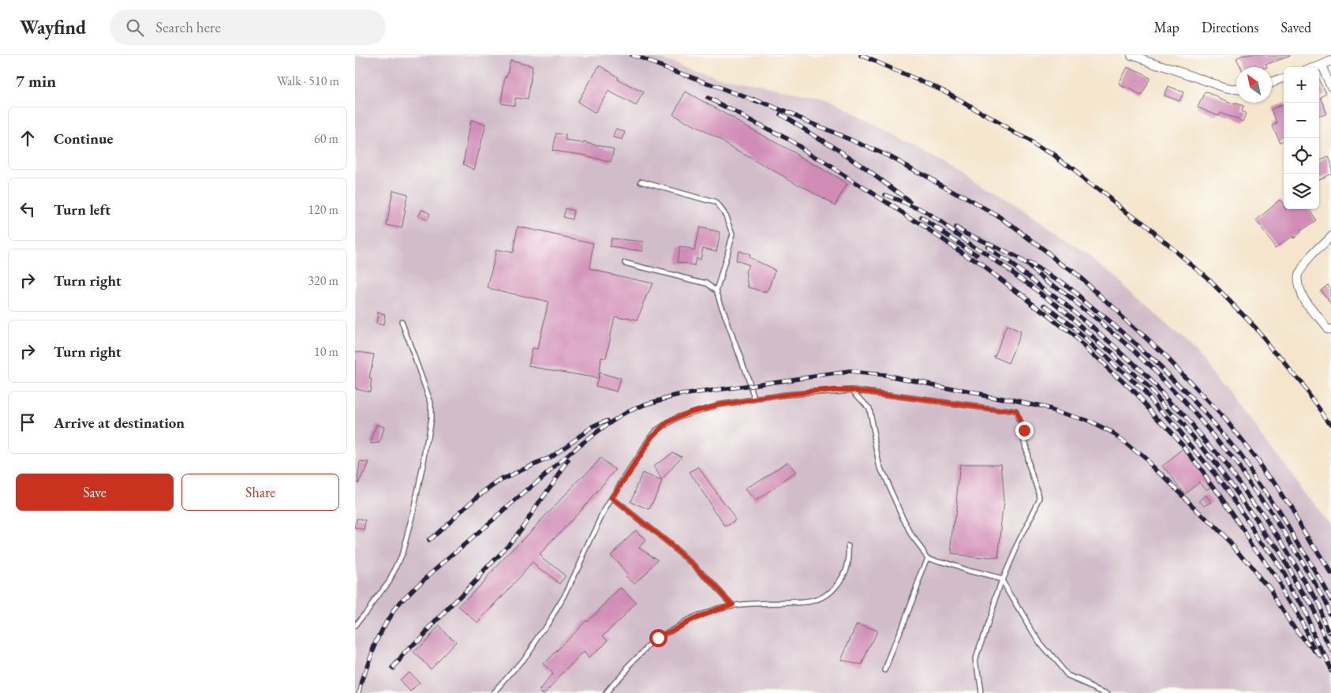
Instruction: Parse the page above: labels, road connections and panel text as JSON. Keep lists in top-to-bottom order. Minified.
{"north":"top left","page":{"header":"Wayfind","search":"Search here","nav":["Map","Directions","Saved"],"heading":["7 min","Walk · 510 m"],"map_buttons":["+","−"],"list":[["Continue","60 m"],["Turn left","120 m"],["Turn right","320 m"],["Turn right","10 m"],"Arrive at destination"],"buttons":["Save","Share"]}}
